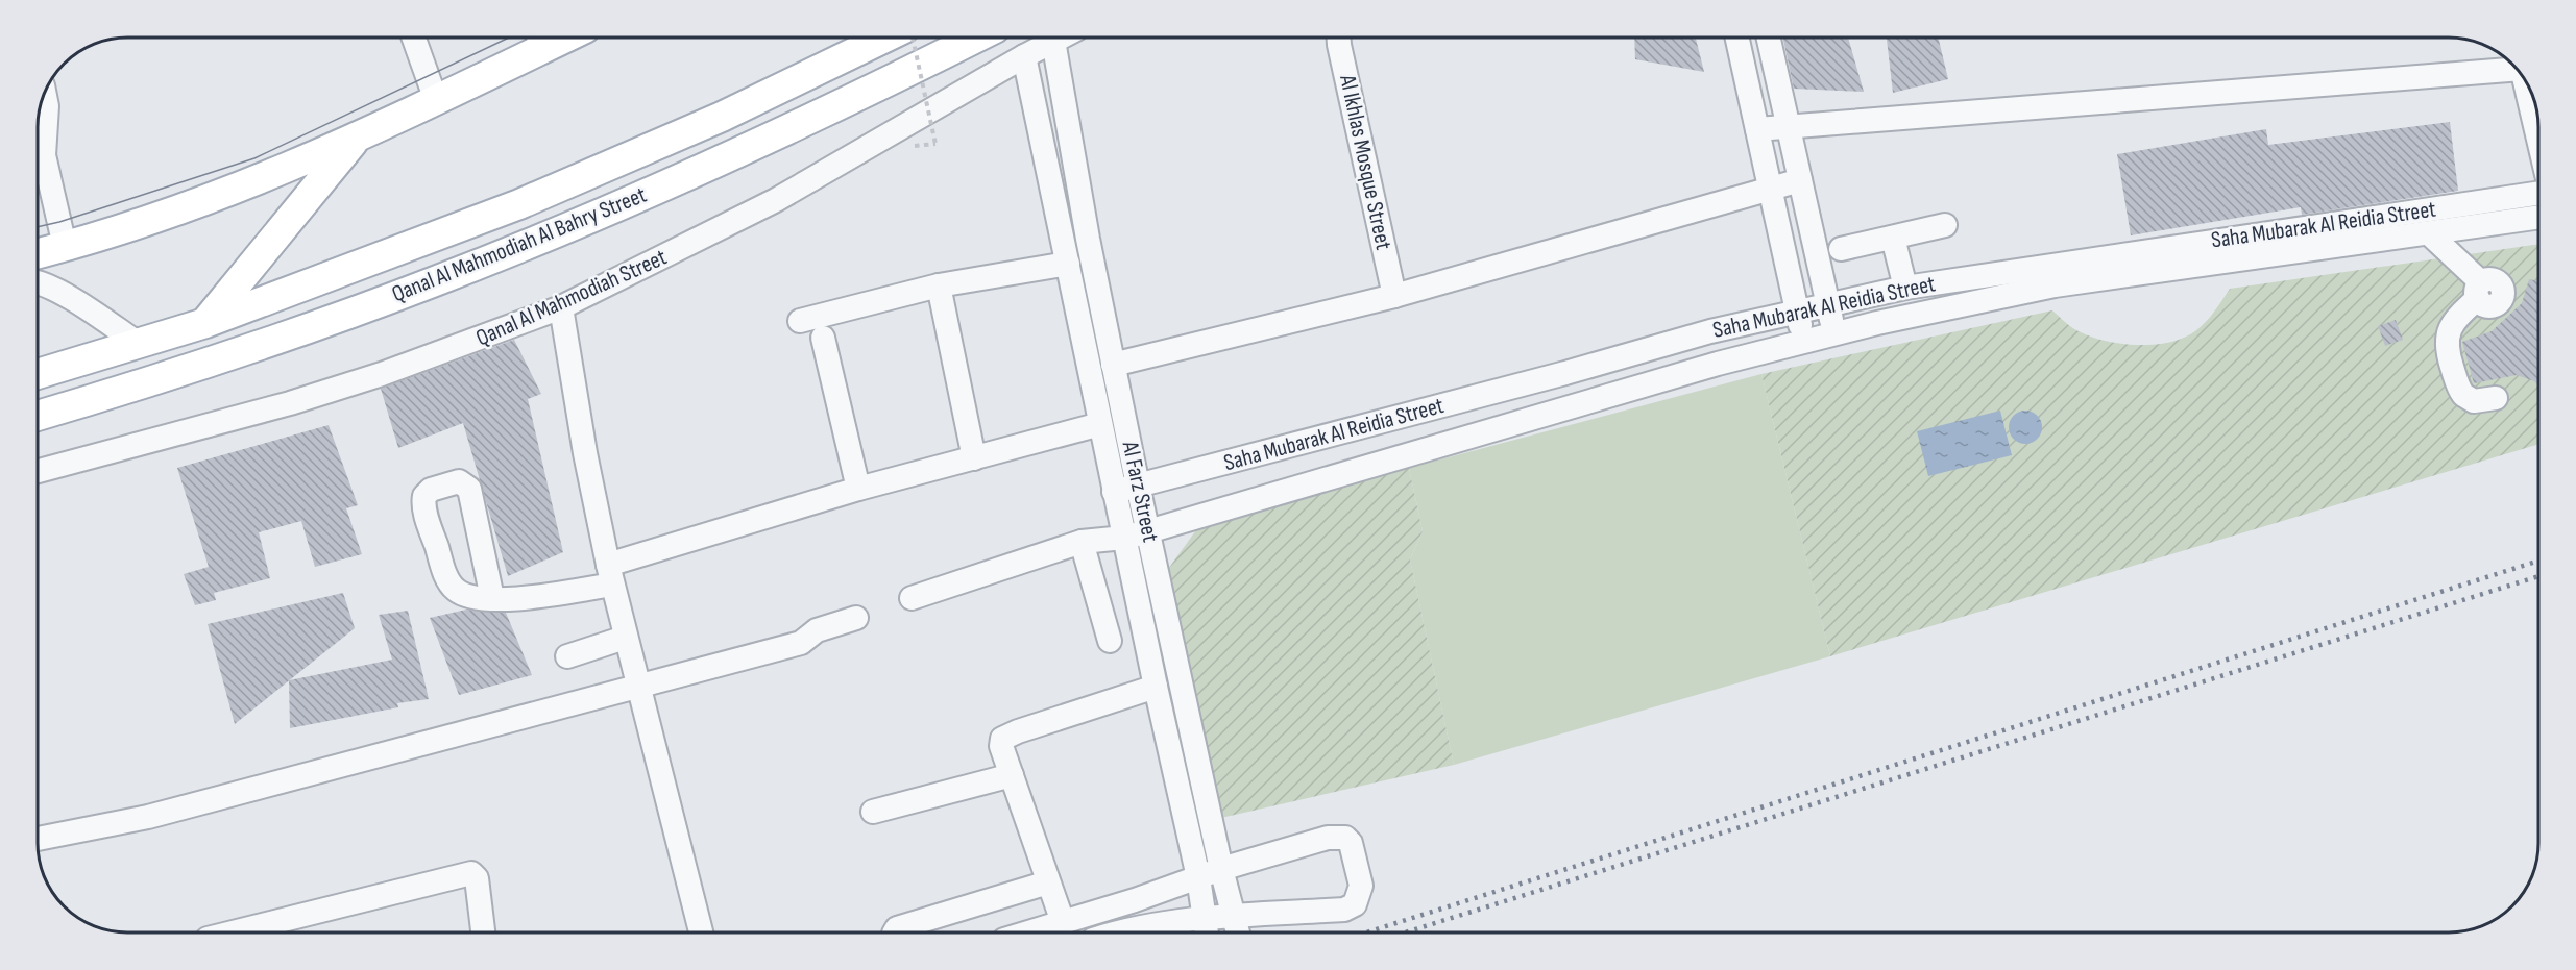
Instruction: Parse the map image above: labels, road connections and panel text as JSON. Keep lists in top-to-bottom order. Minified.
{"streets":{"main road":["Qanal Al Mahmodiah Al Bahry Street"],"street":["Al Ikhlas Mosque Street","Saha Mubarak Al Reidia Street","Qanal Al Mahmodiah Street","Al Farz Street"]},"crossings":[["Saha Mubarak Al Reidia Street","Al Farz Street"],["Qanal Al Mahmodiah Street","Al Farz Street"]]}
